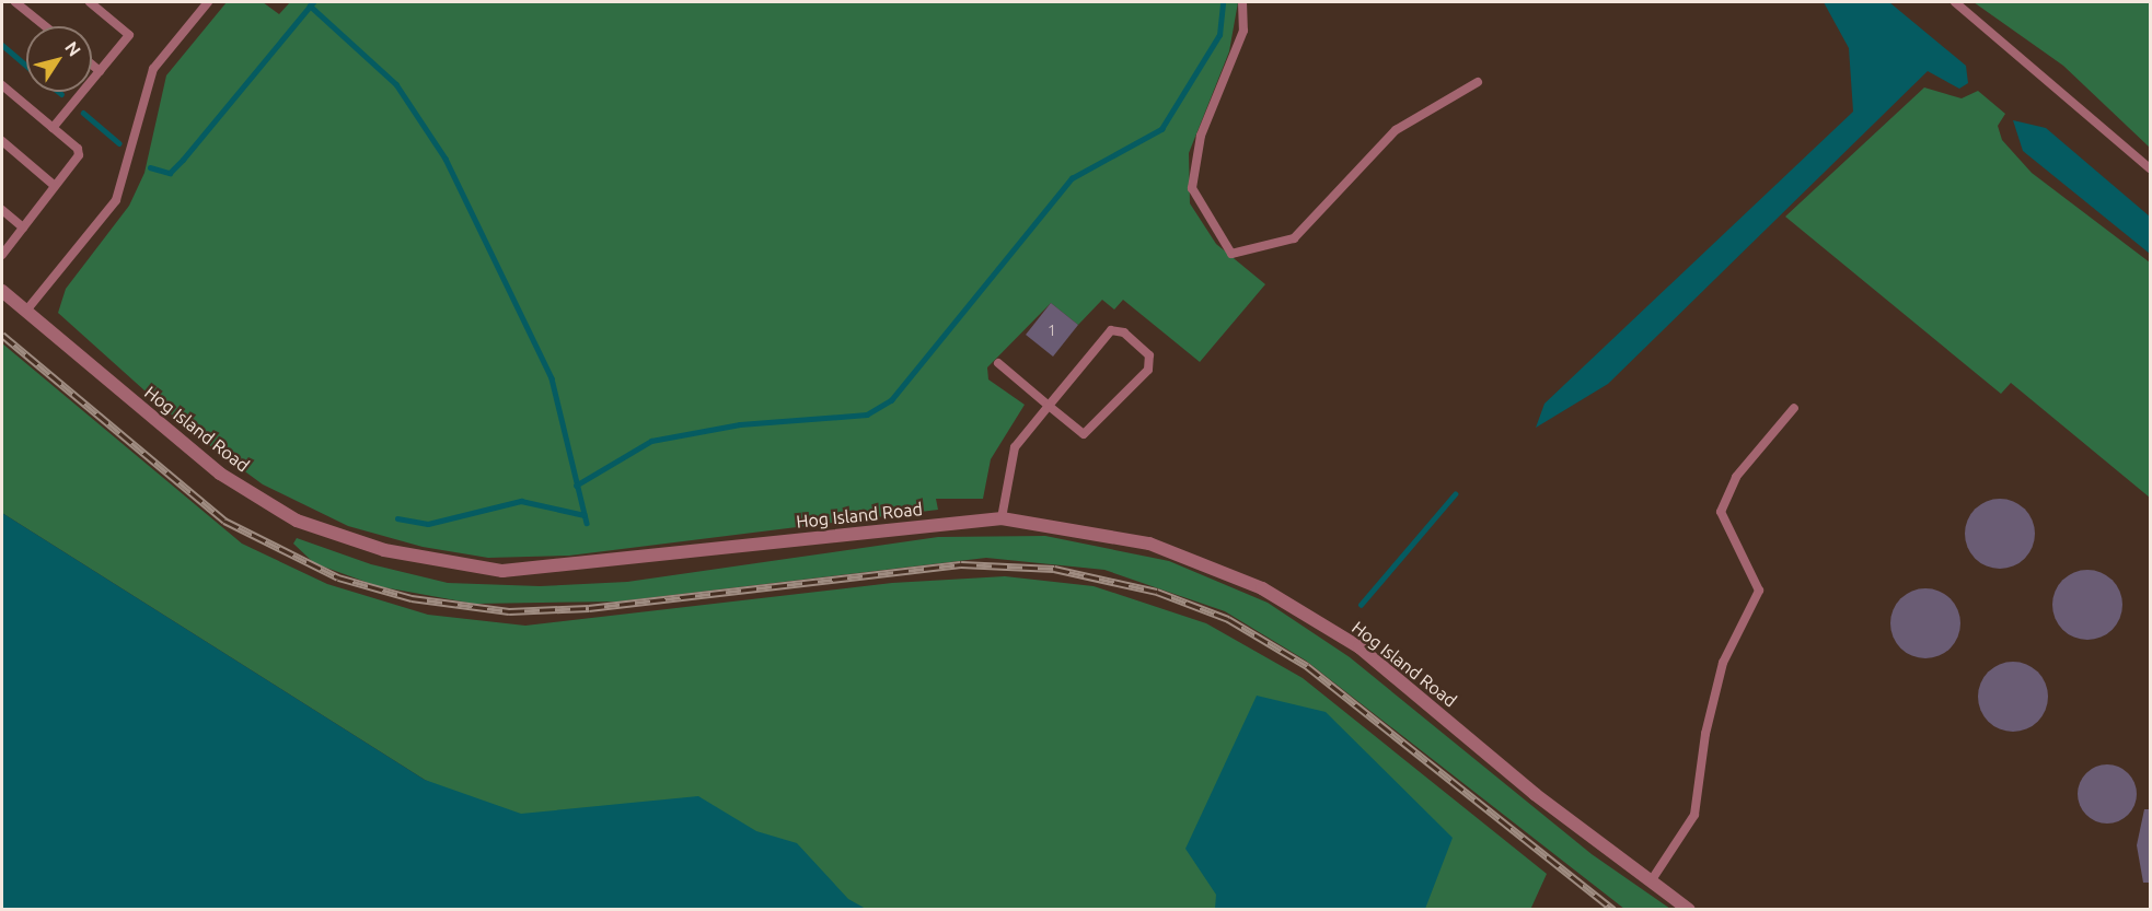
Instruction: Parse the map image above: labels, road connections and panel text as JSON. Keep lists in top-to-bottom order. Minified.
{"streets":{"street":["Hog Island Road"]},"house_numbers":["1"],"north":"top right"}
